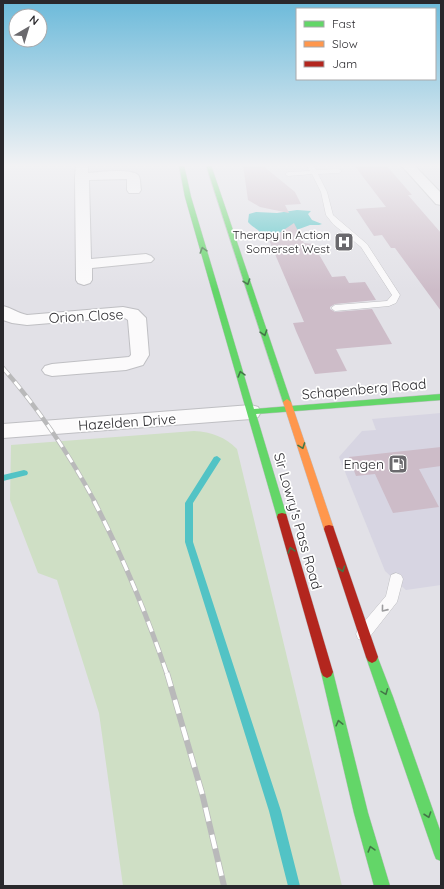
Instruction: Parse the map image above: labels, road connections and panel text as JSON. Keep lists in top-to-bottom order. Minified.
{"streets":{"main road":["Schapenberg Road","Sir Lowry's Pass Road"],"street":["Orion Close","Hazelden Drive"]},"crossings":[["Schapenberg Road","Hazelden Drive"],["Schapenberg Road","Sir Lowry's Pass Road"],["Hazelden Drive","Sir Lowry's Pass Road"]],"places":{"hospital":["Therapy in Action Somerset West"],"fuel station":["Engen"]},"legend":["Fast","Slow","Jam"],"north":"top right"}
